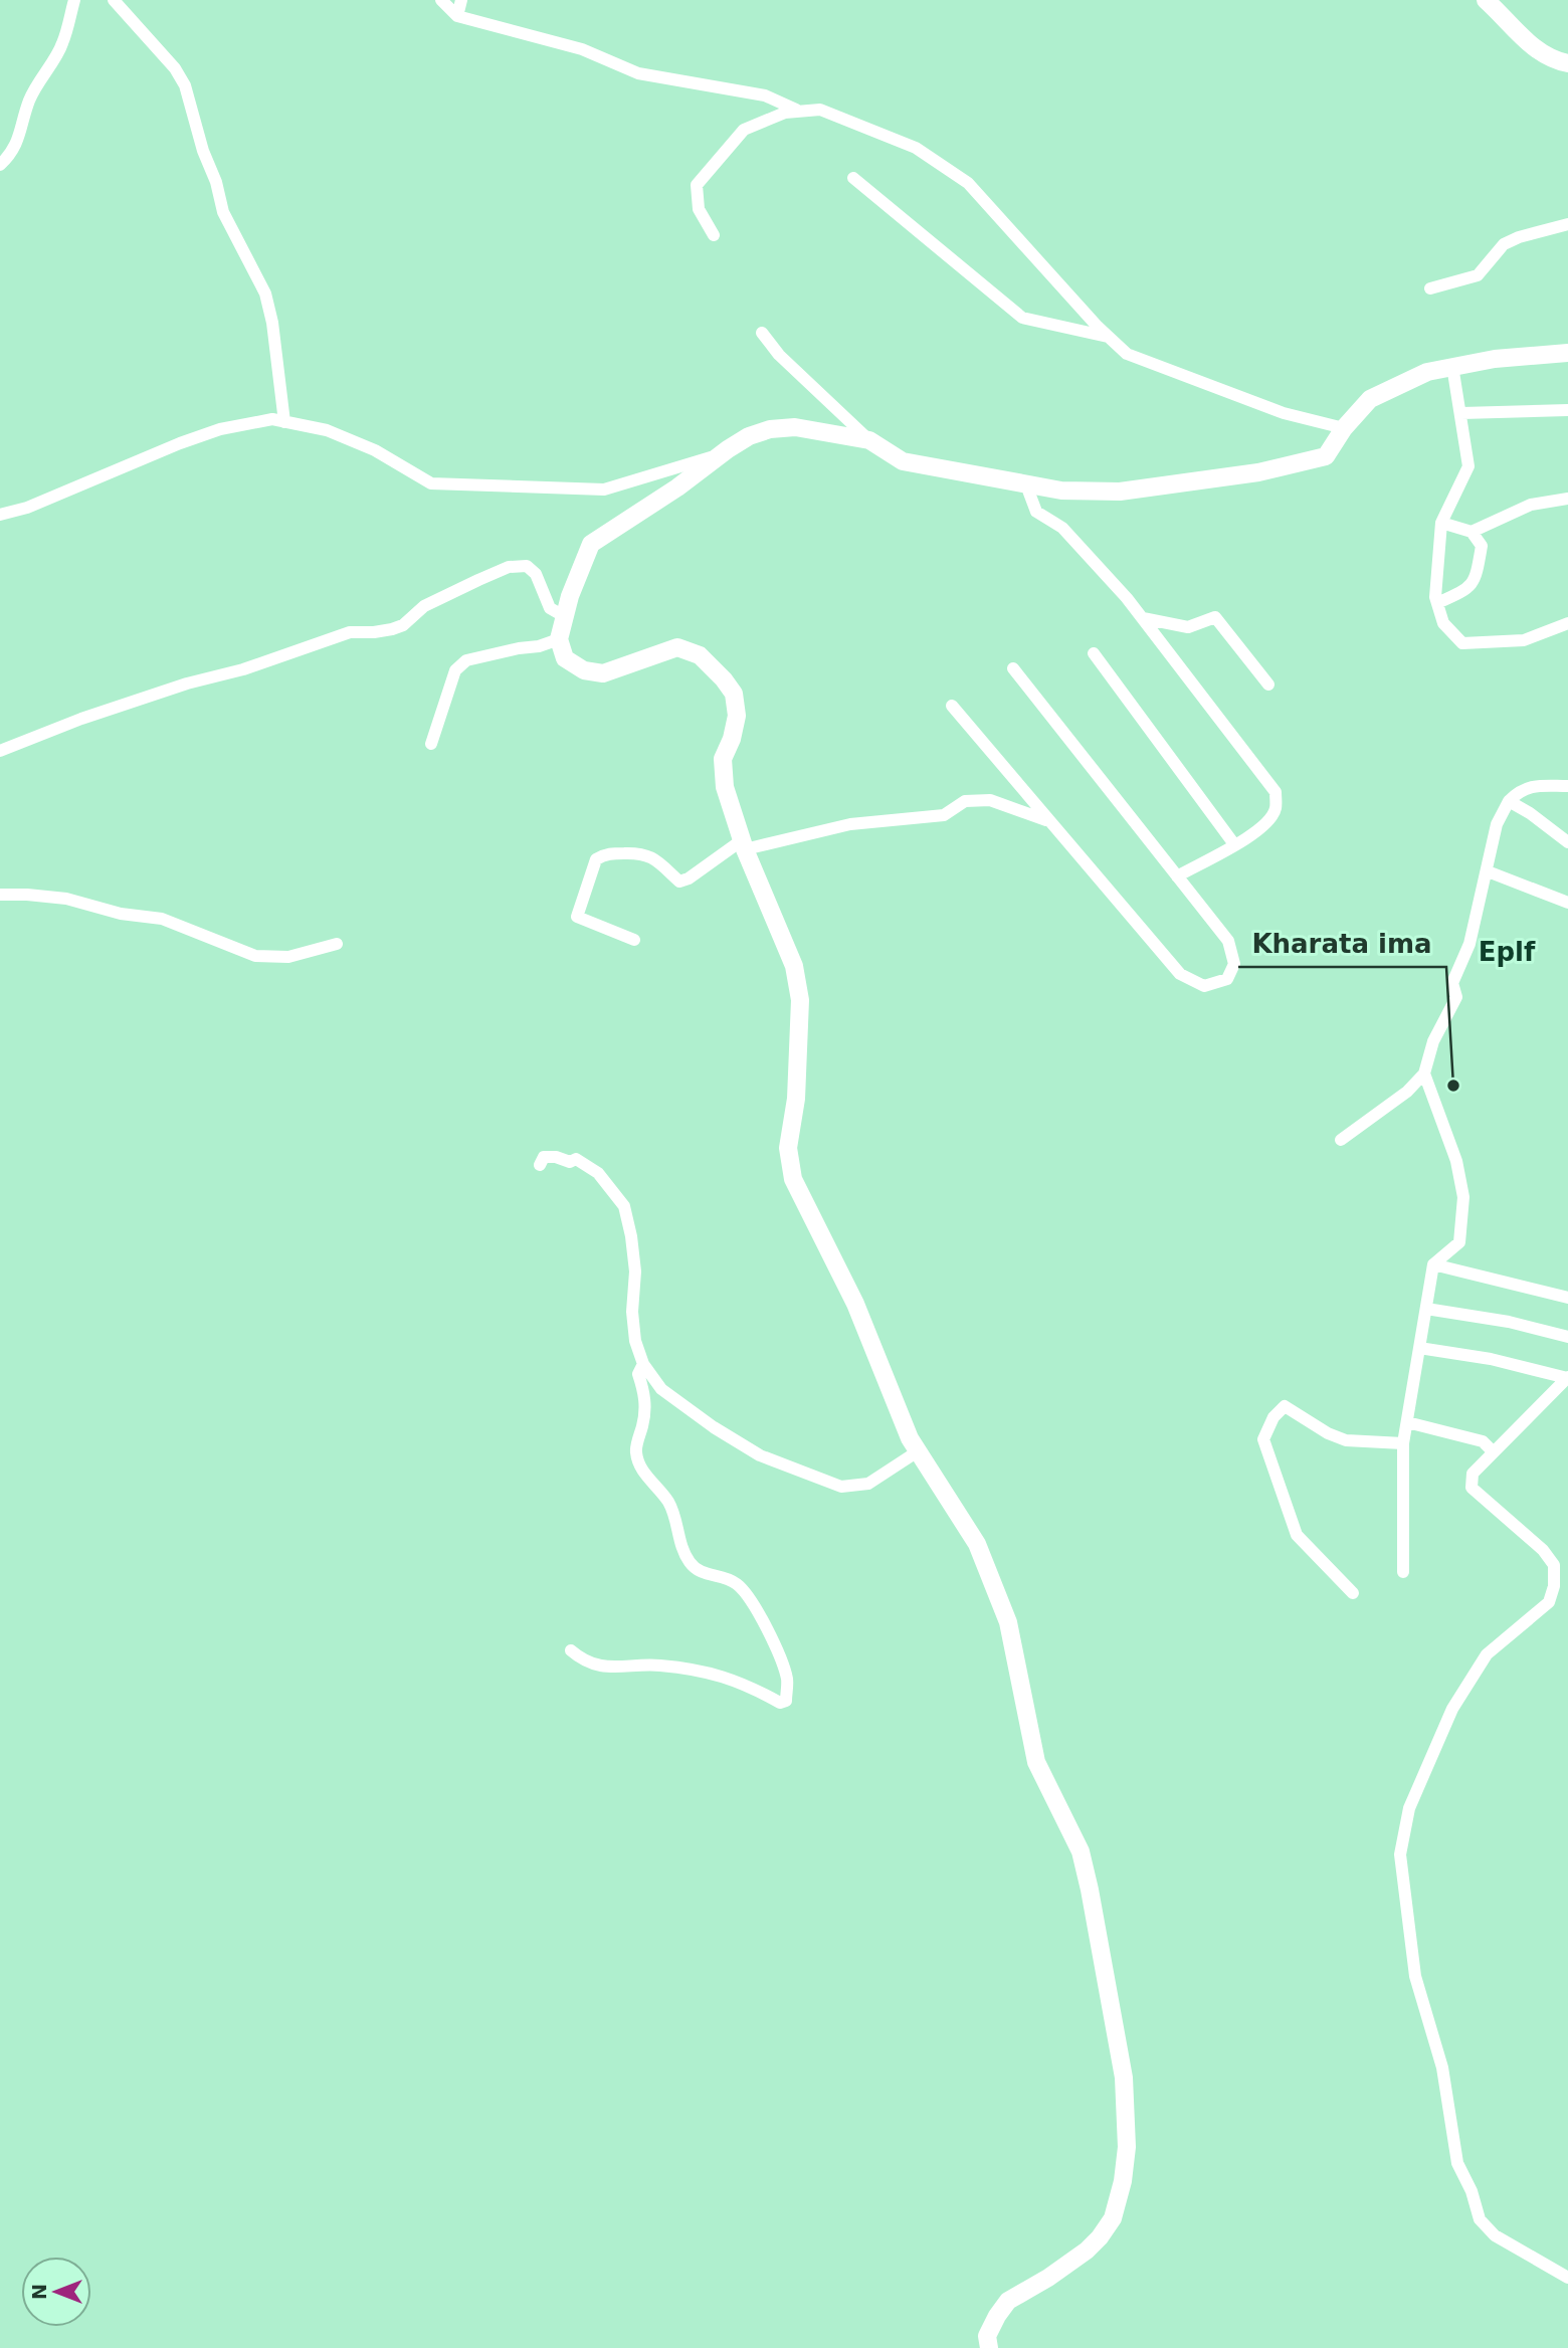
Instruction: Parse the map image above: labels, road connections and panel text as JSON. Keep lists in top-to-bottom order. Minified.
{"districts":["Eplf"],"places":["Kharata ima"],"north":"left"}
